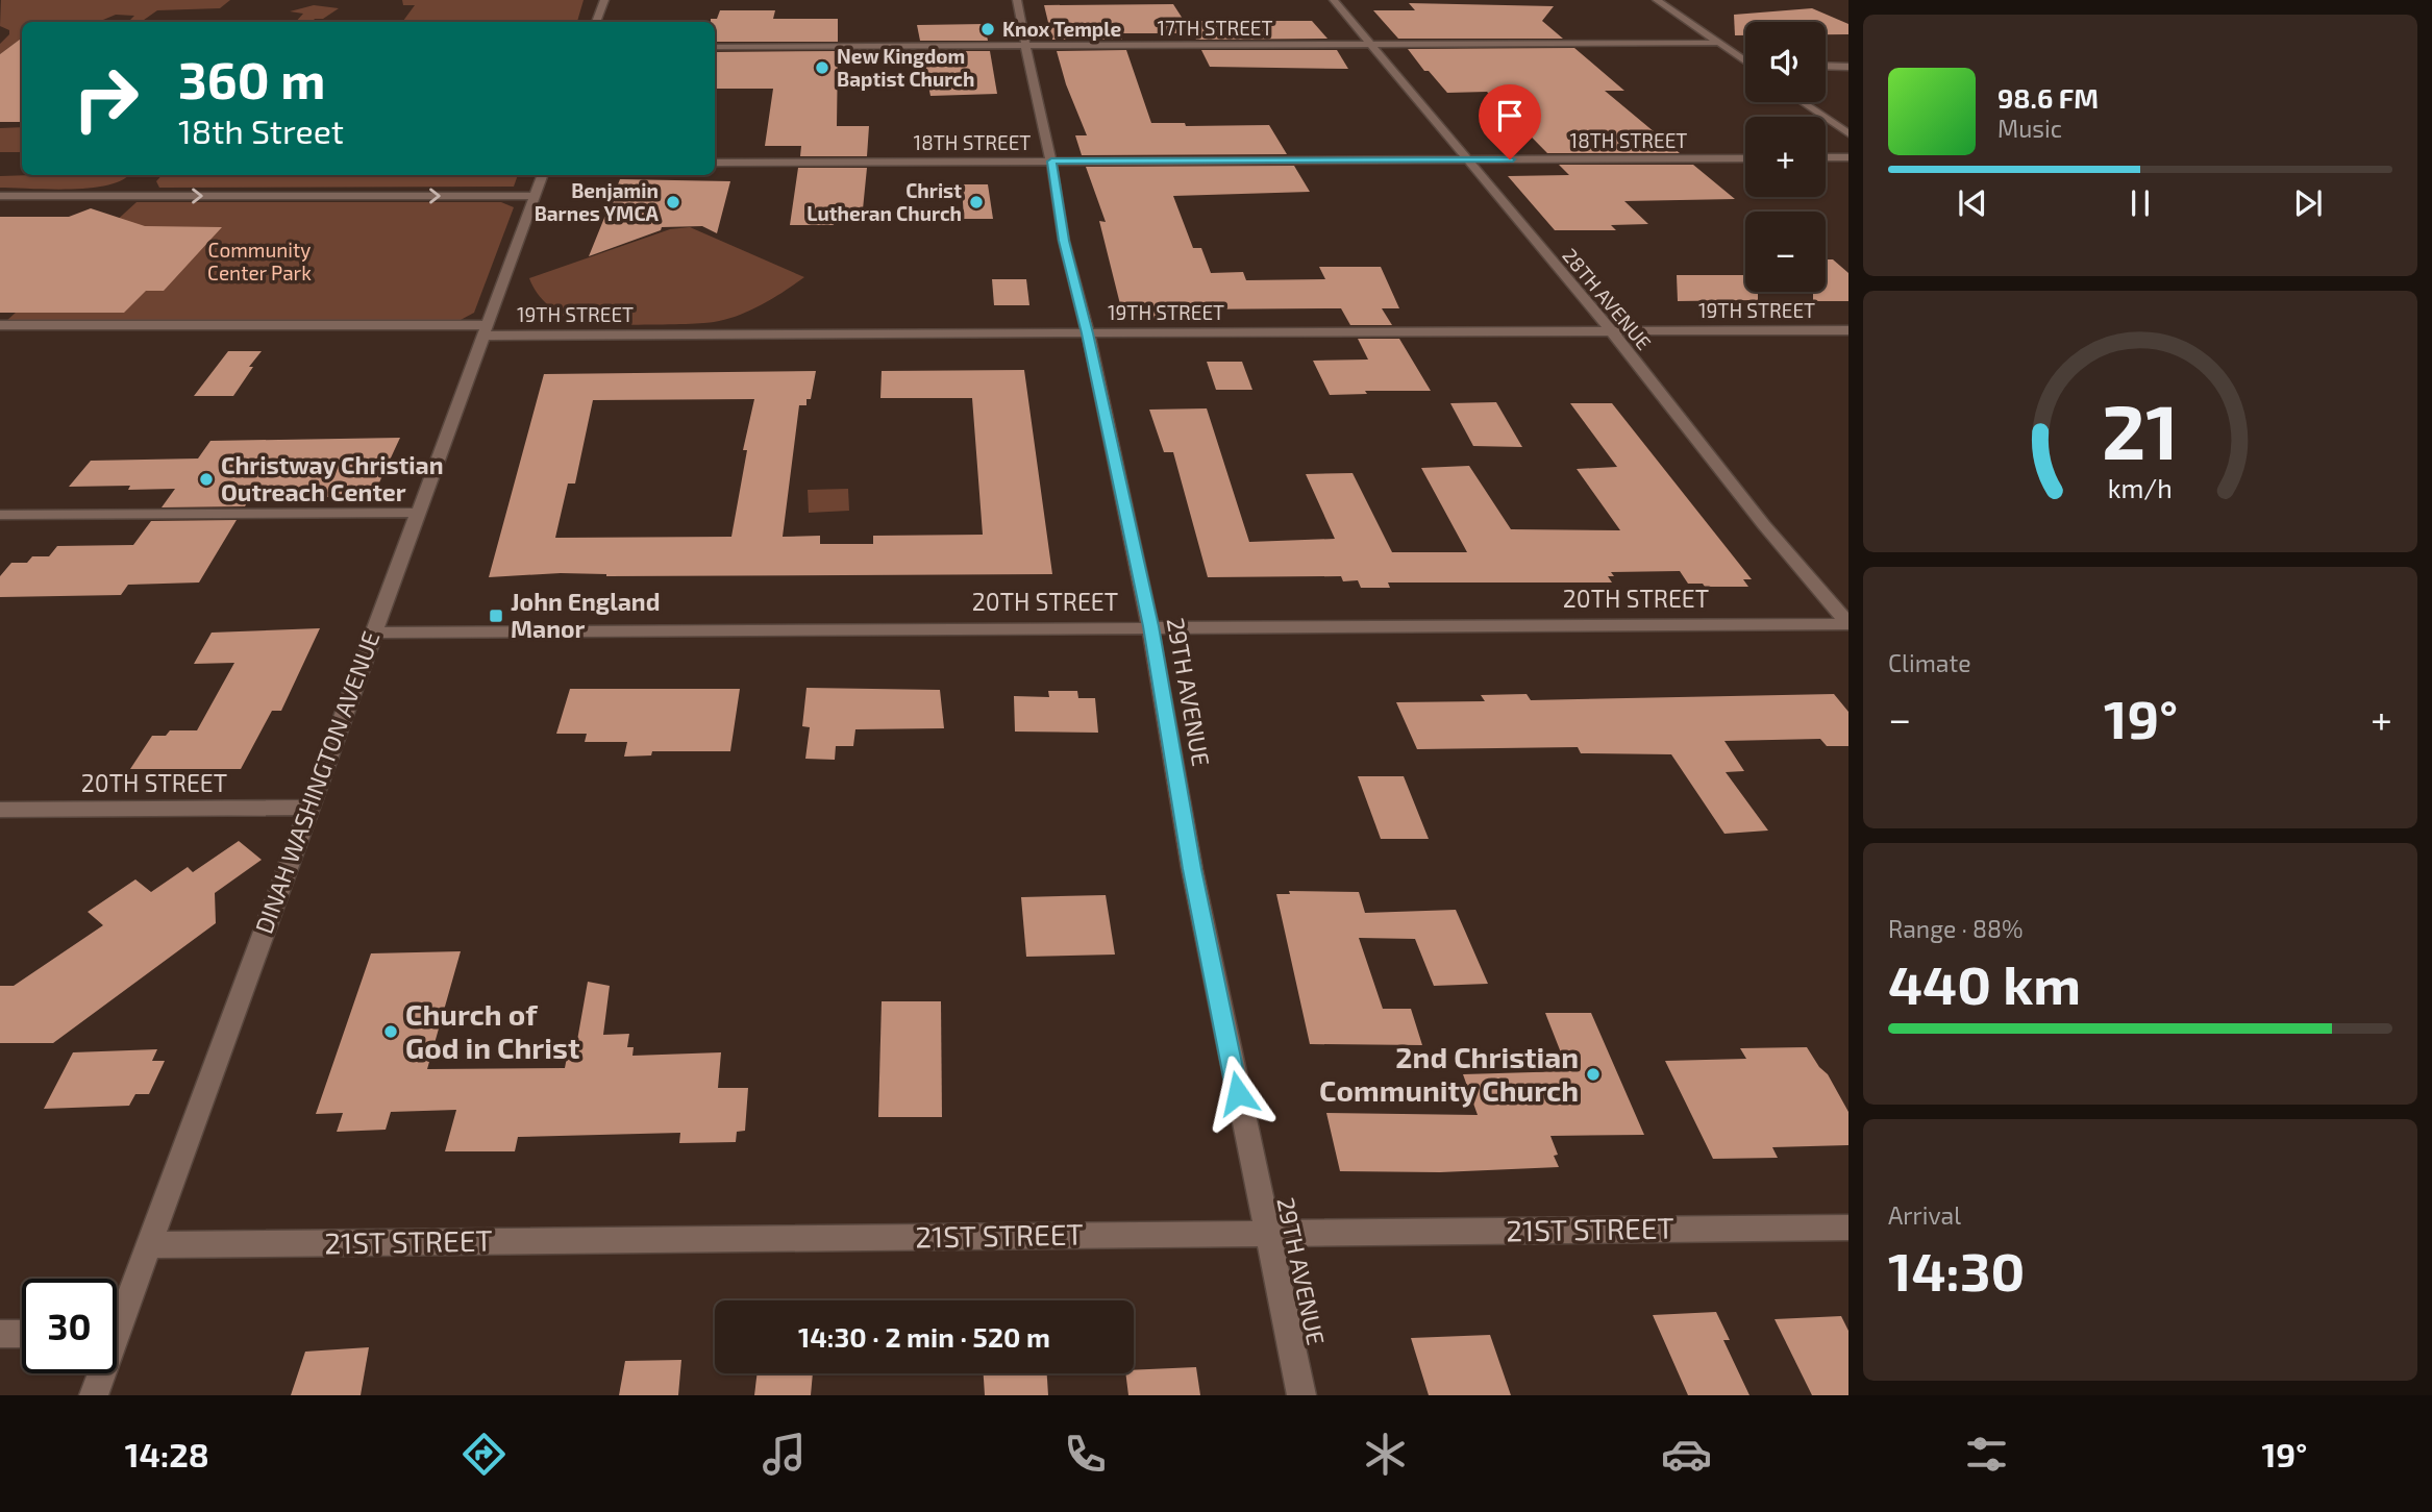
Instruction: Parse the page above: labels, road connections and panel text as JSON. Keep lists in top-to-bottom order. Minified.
{"streets":{"street":["17TH STREET","18TH STREET","28TH AVENUE","19TH STREET","20TH STREET","29TH AVENUE","DINAH WASHINGTON AVENUE","21ST STREET"]},"crossings":[["17TH STREET","28TH AVENUE"],["17TH STREET","29TH AVENUE"],["18TH STREET","28TH AVENUE"],["18TH STREET","29TH AVENUE"],["28TH AVENUE","19TH STREET"],["28TH AVENUE","20TH STREET"],["19TH STREET","29TH AVENUE"],["19TH STREET","DINAH WASHINGTON AVENUE"],["20TH STREET","29TH AVENUE"],["20TH STREET","DINAH WASHINGTON AVENUE"],["29TH AVENUE","21ST STREET"],["DINAH WASHINGTON AVENUE","21ST STREET"]],"parks":["Community Center Park"],"places":{"other":["Knox Temple","New Kingdom Baptist Church","Benjamin Barnes YMCA","Christ Lutheran Church","Christway Christian Outreach Center","Church of God in Christ","2nd Christian Community Church"],"transit":["John England Manor"]},"page":{"map_buttons":["+","−"],"turn":["360 m","18th Street"],"song":["98.6 FM","Music"],"tile":["Climate",["Range · 88%","440 km"],["Arrival","14:30"]],"heat":["−","19°","+"],"limit":"30","trip":"14:30 · 2 min · 520 m","tabs":["14:28","19°"],"gauge":["21","km/h"]}}
